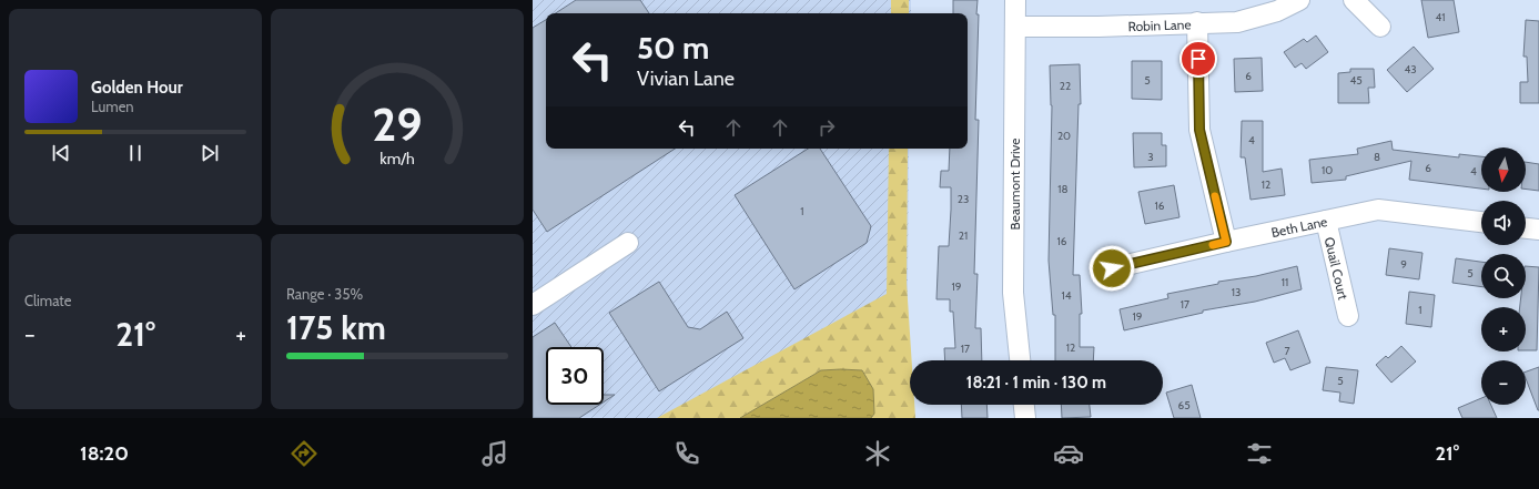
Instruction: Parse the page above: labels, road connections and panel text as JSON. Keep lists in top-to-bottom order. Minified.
{"streets":{"street":["Robin Lane","Beaumont Drive","Beth Lane","Quail Court"]},"crossings":[["Robin Lane","Beaumont Drive"],["Beth Lane","Quail Court"]],"house_numbers":["41","43","6","5","45","22","20","4","3","8","6","10","4","12","18","23","16","1","21","16","9","5","11","19","13","14","17","1","19","12","17","7","5","65"],"north":"bottom","page":{"turn":["50 m","Vivian Lane"],"song":["Golden Hour","Lumen"],"map_buttons":["+","−"],"tile":["Climate",["Range · 35%","175 km"]],"heat":["−","21°","+"],"limit":"30","trip":"18:21 · 1 min · 130 m","tabs":["18:20","21°"],"gauge":["29","km/h"]}}
